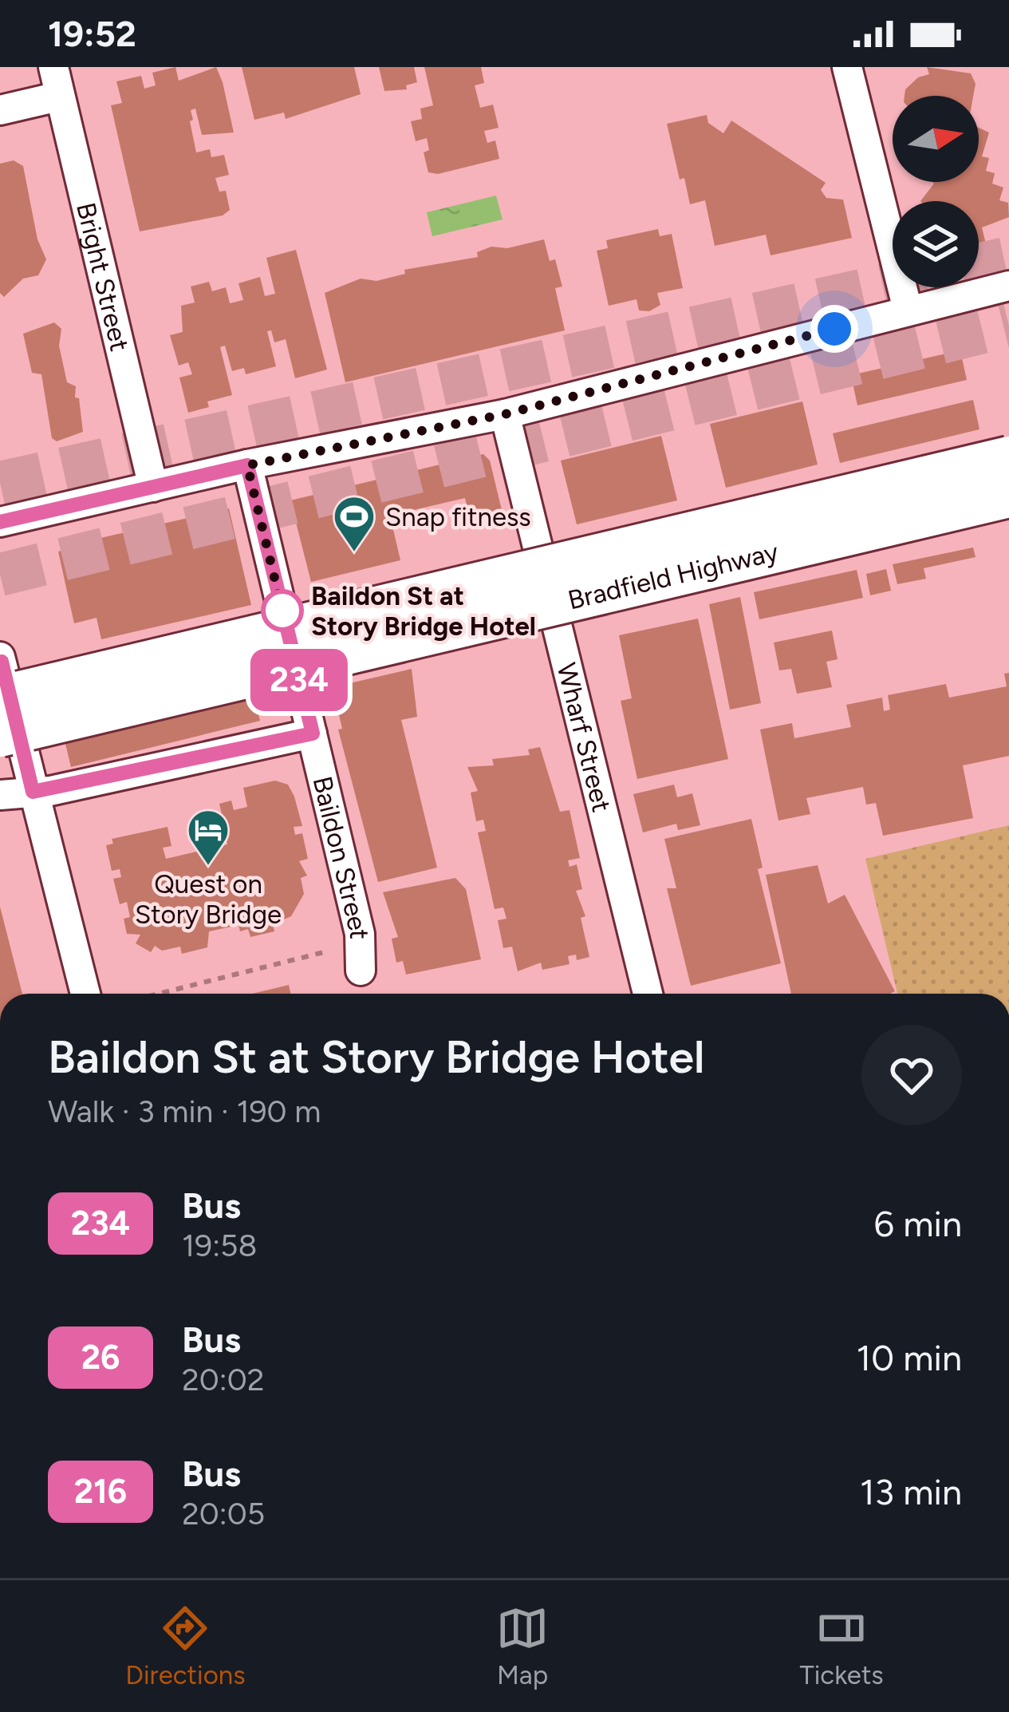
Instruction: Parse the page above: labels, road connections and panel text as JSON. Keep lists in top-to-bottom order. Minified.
{"streets":{"highway":["Bradfield Highway"],"street":["Bright Street","Wharf Street","Baildon Street"]},"places":{"sports":["Snap fitness"],"other":["Baildon St at Story Bridge Hotel"],"hotel":["Quest on Story Bridge"]},"lines":["bus line 234"],"north":"right","page":{"status":"19:52","on_map":"234","heading":["Baildon St at Story Bridge Hotel","Walk · 3 min · 190 m"],"list":[{"mark":"234","name":"Bus","note":"19:58","value":"6 min"},{"mark":"26","name":"Bus","note":"20:02","value":"10 min"},{"mark":"216","name":"Bus","note":"20:05","value":"13 min"}],"tabs":["Directions","Map","Tickets"]}}
